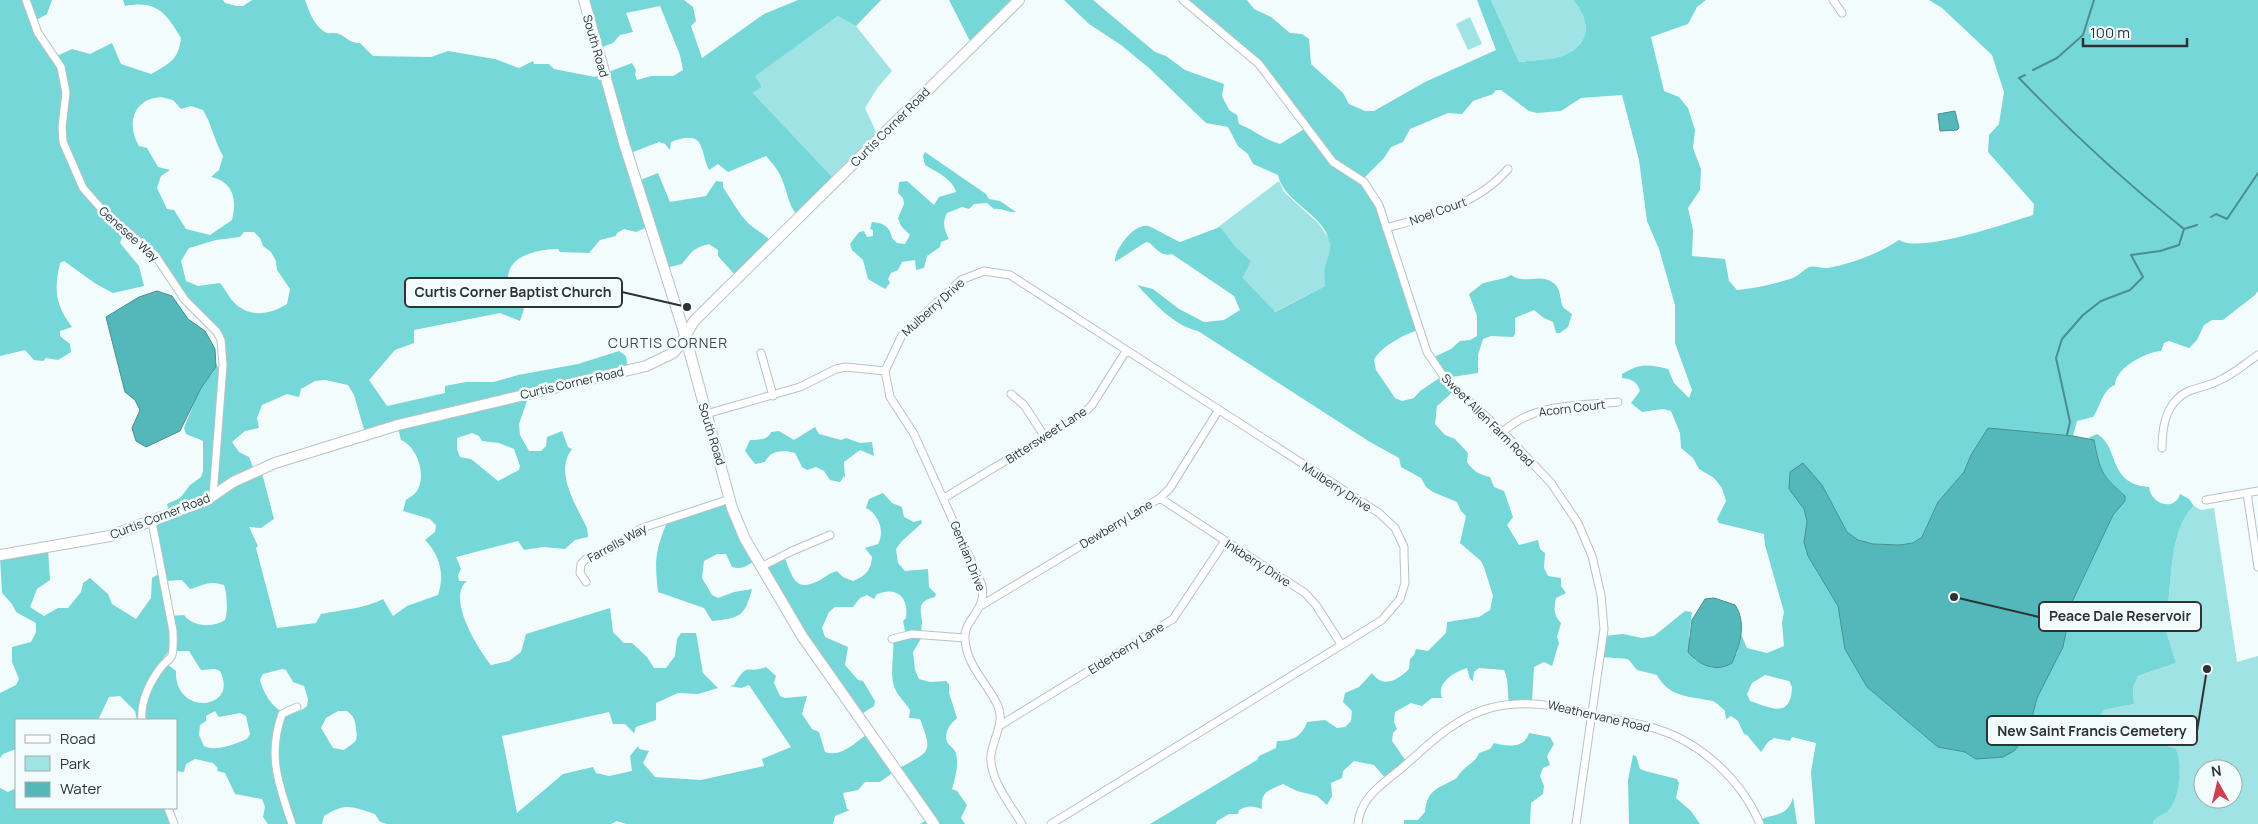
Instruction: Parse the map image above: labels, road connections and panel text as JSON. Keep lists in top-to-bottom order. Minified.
{"streets":{"street":["South Road","Curtis Corner Road","Noel Court","Genesee Way","Mulberry Drive","Acorn Court","Sweet Allen Farm Road","Bittersweet Lane","Dewberry Lane","Farrells Way","Gentian Drive","Inkberry Drive","Elderberry Lane","Weathervane Road"]},"crossings":[["South Road","Curtis Corner Road"],["South Road","Farrells Way"],["Curtis Corner Road","Genesee Way"],["Noel Court","Sweet Allen Farm Road"],["Mulberry Drive","Bittersweet Lane"],["Mulberry Drive","Dewberry Lane"],["Mulberry Drive","Gentian Drive"],["Mulberry Drive","Inkberry Drive"],["Acorn Court","Sweet Allen Farm Road"],["Sweet Allen Farm Road","Weathervane Road"],["Bittersweet Lane","Gentian Drive"],["Dewberry Lane","Gentian Drive"],["Dewberry Lane","Inkberry Drive"],["Inkberry Drive","Elderberry Lane"]],"districts":["CURTIS CORNER"],"places":["Curtis Corner Baptist Church","Peace Dale Reservoir","New Saint Francis Cemetery"],"legend":["Road","Park","Water"],"scale_bar":"100 m","north":"top"}
